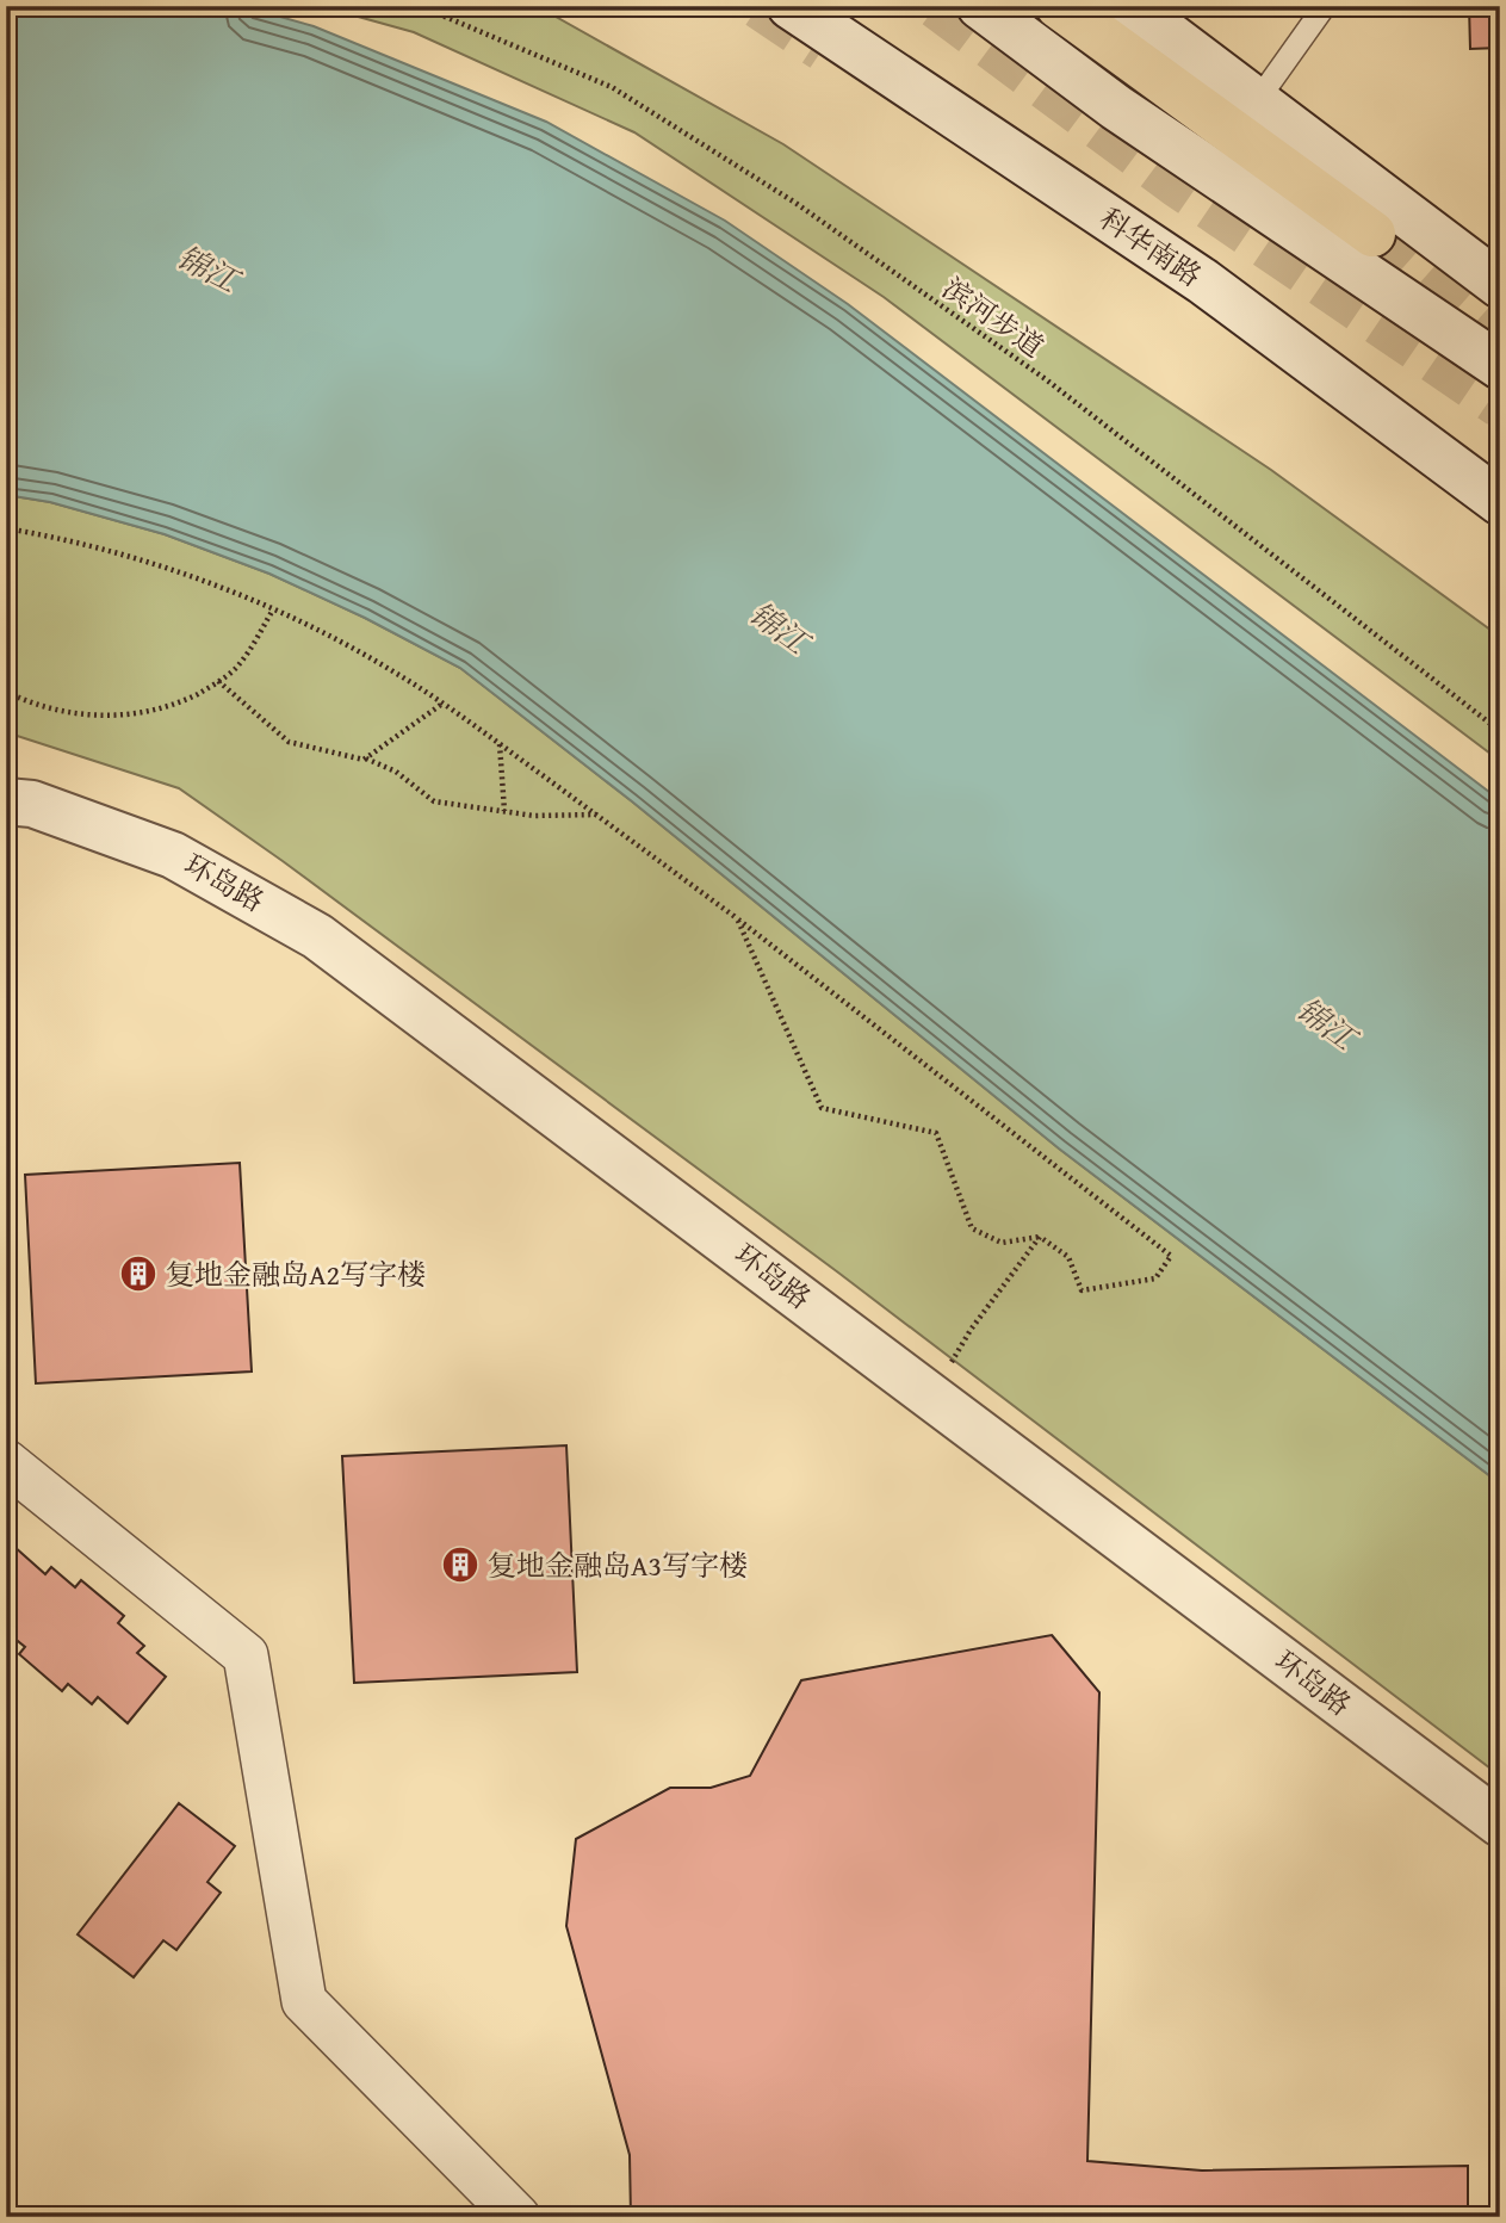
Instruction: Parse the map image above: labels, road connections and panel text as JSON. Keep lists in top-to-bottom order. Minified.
{"streets":{"main road":["科华南路","环岛路"],"path":["滨河步道"]},"water":["锦江"],"places":{"building":["复地金融岛A2写字楼","复地金融岛A3写字楼"]}}
